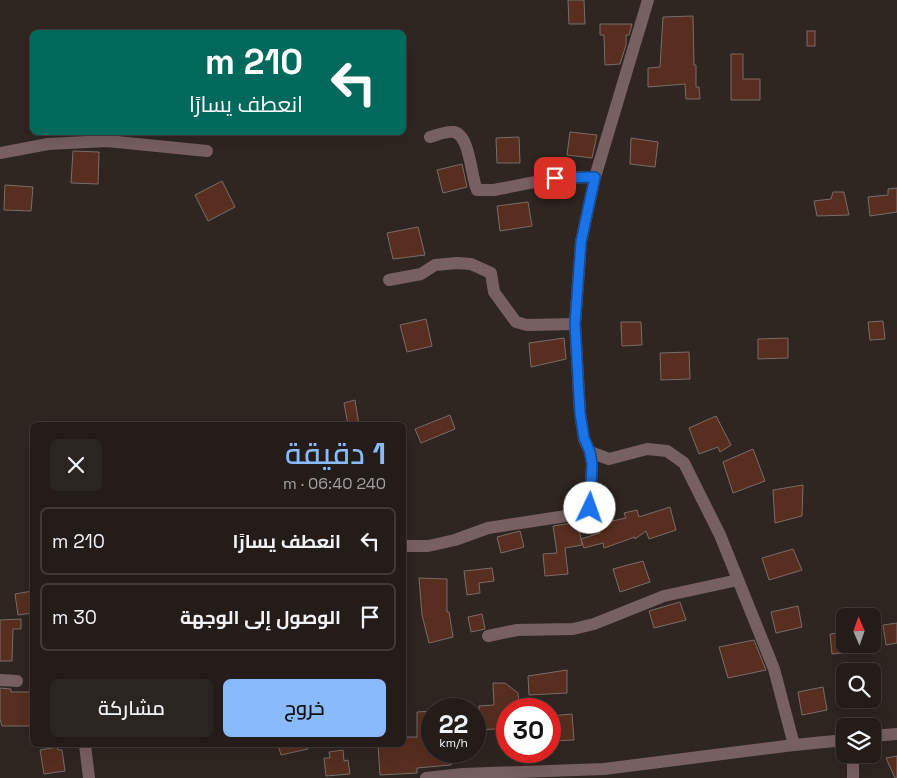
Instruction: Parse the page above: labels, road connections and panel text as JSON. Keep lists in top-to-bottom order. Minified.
{"north":"top","page":{"turn":["210 m","انعطف يسارًا"],"heading":["1 دقيقة","240 m · 06:40"],"list":[{"name":"انعطف يسارًا","value":"210 m"},{"name":"الوصول إلى الوجهة","value":"30 m"}],"buttons":["خروج","مشاركة"],"speed":"22 km/h","limit":"30"}}
